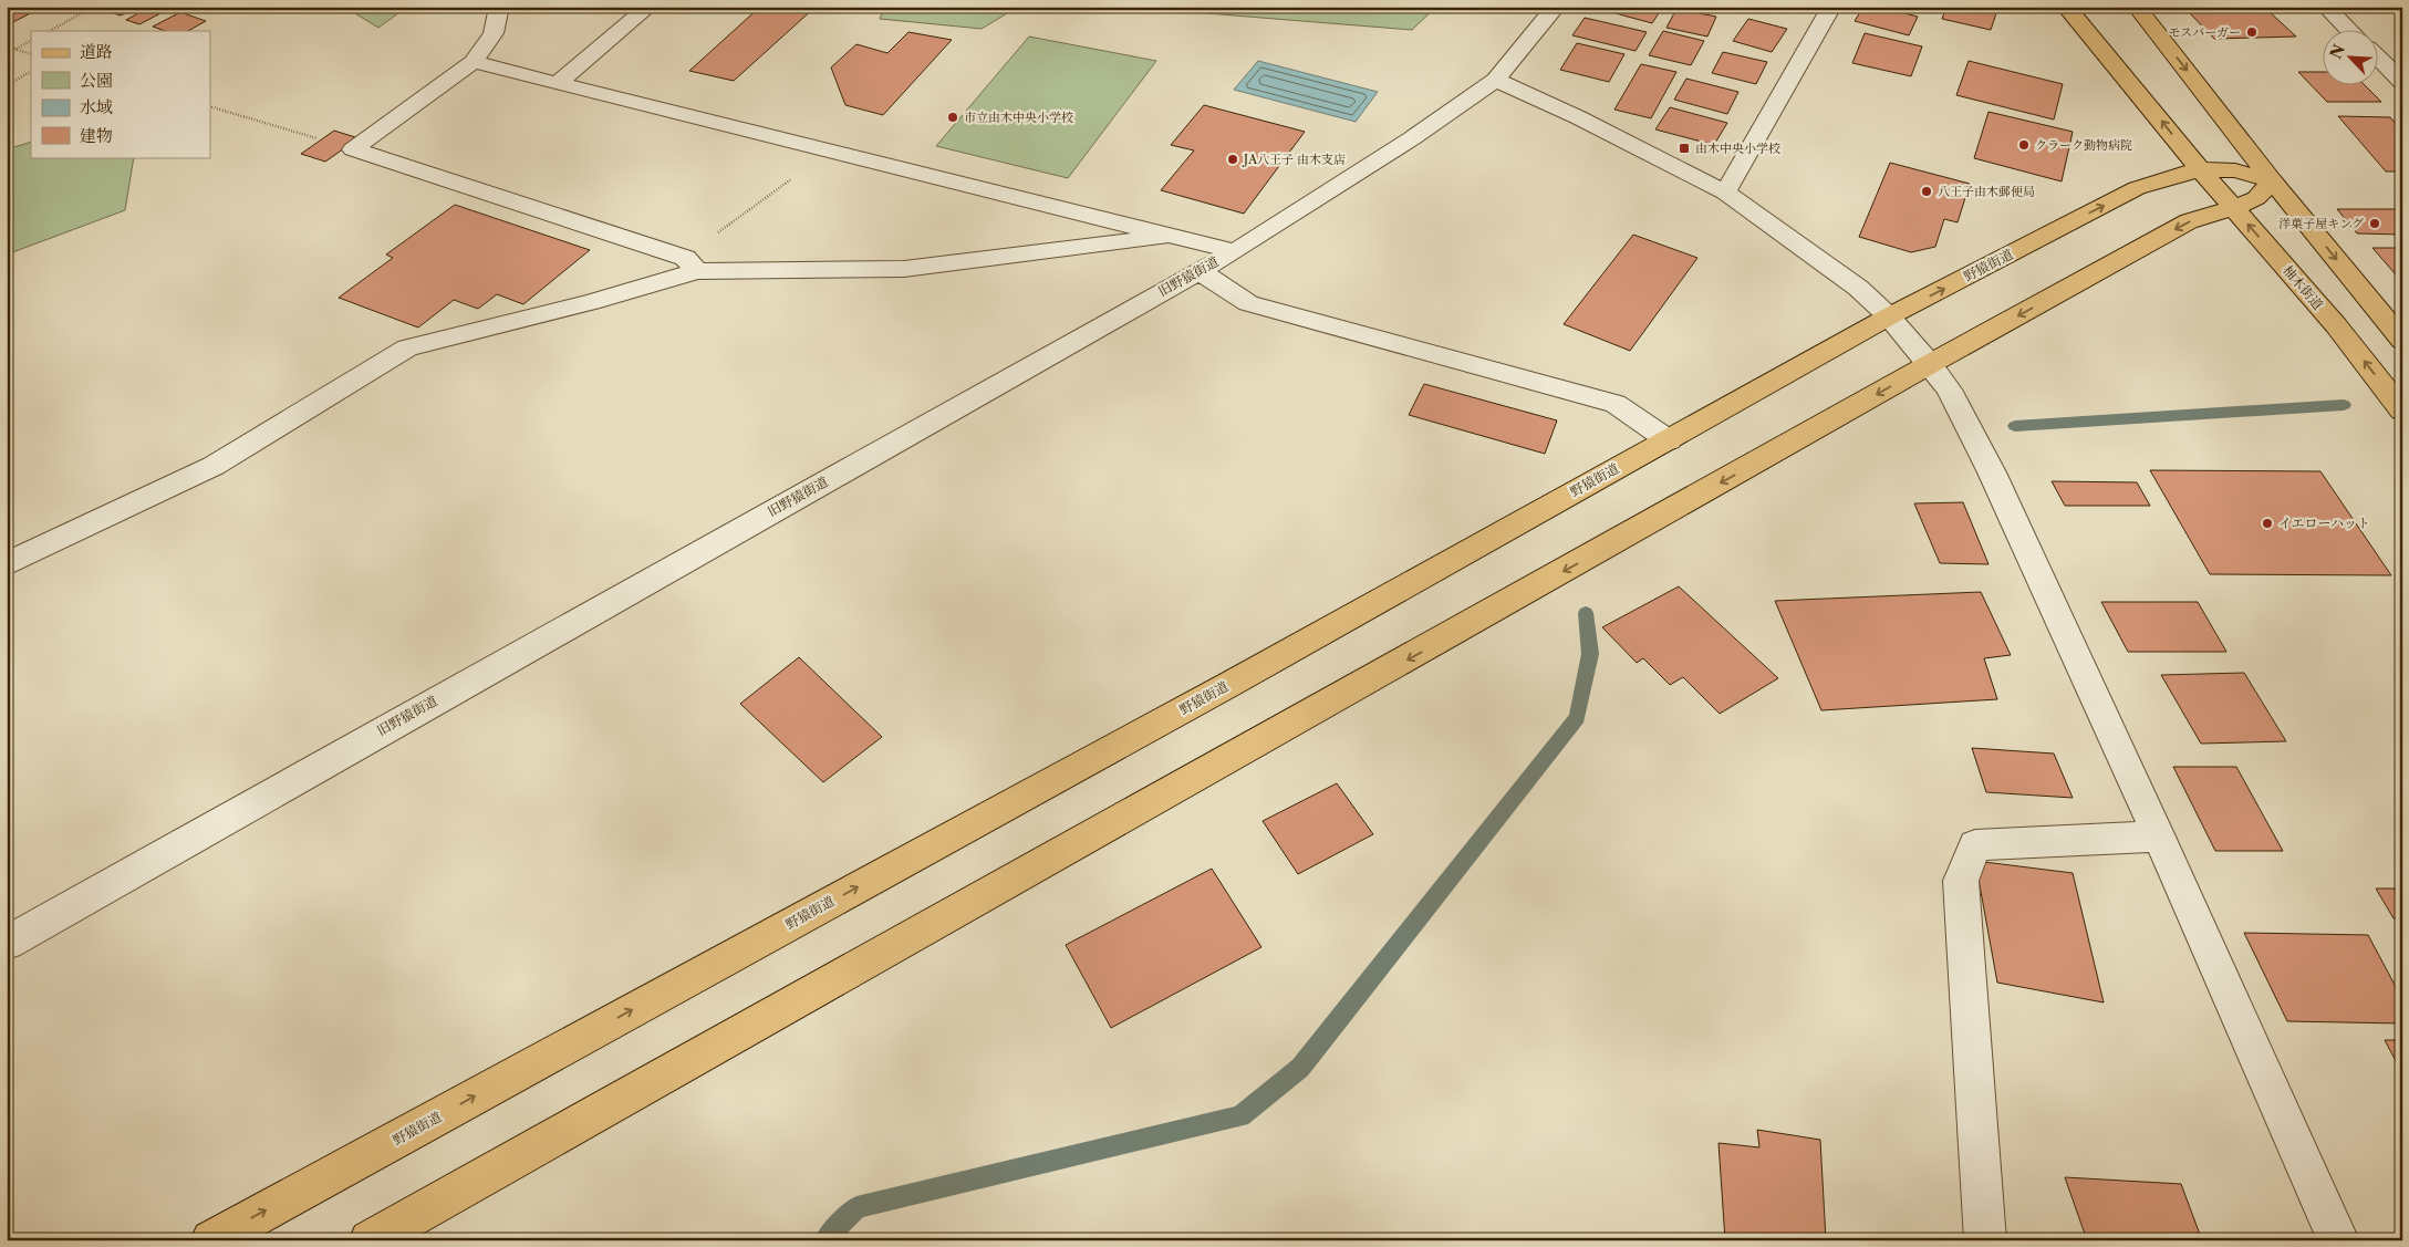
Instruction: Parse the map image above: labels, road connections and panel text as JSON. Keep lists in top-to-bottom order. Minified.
{"streets":{"main road":["野猿街道","柚木街道"],"street":["旧野猿街道"]},"crossings":[["野猿街道","柚木街道"]],"places":{"other":["モスバーガー","市立由木中央小学校","クラーク動物病院","JA八王子 由木支店","八王子由木郵便局","洋菓子屋キング","イエローハット"],"transit":["由木中央小学校"]},"legend":["道路","公園","水域","建物"],"north":"top left"}
